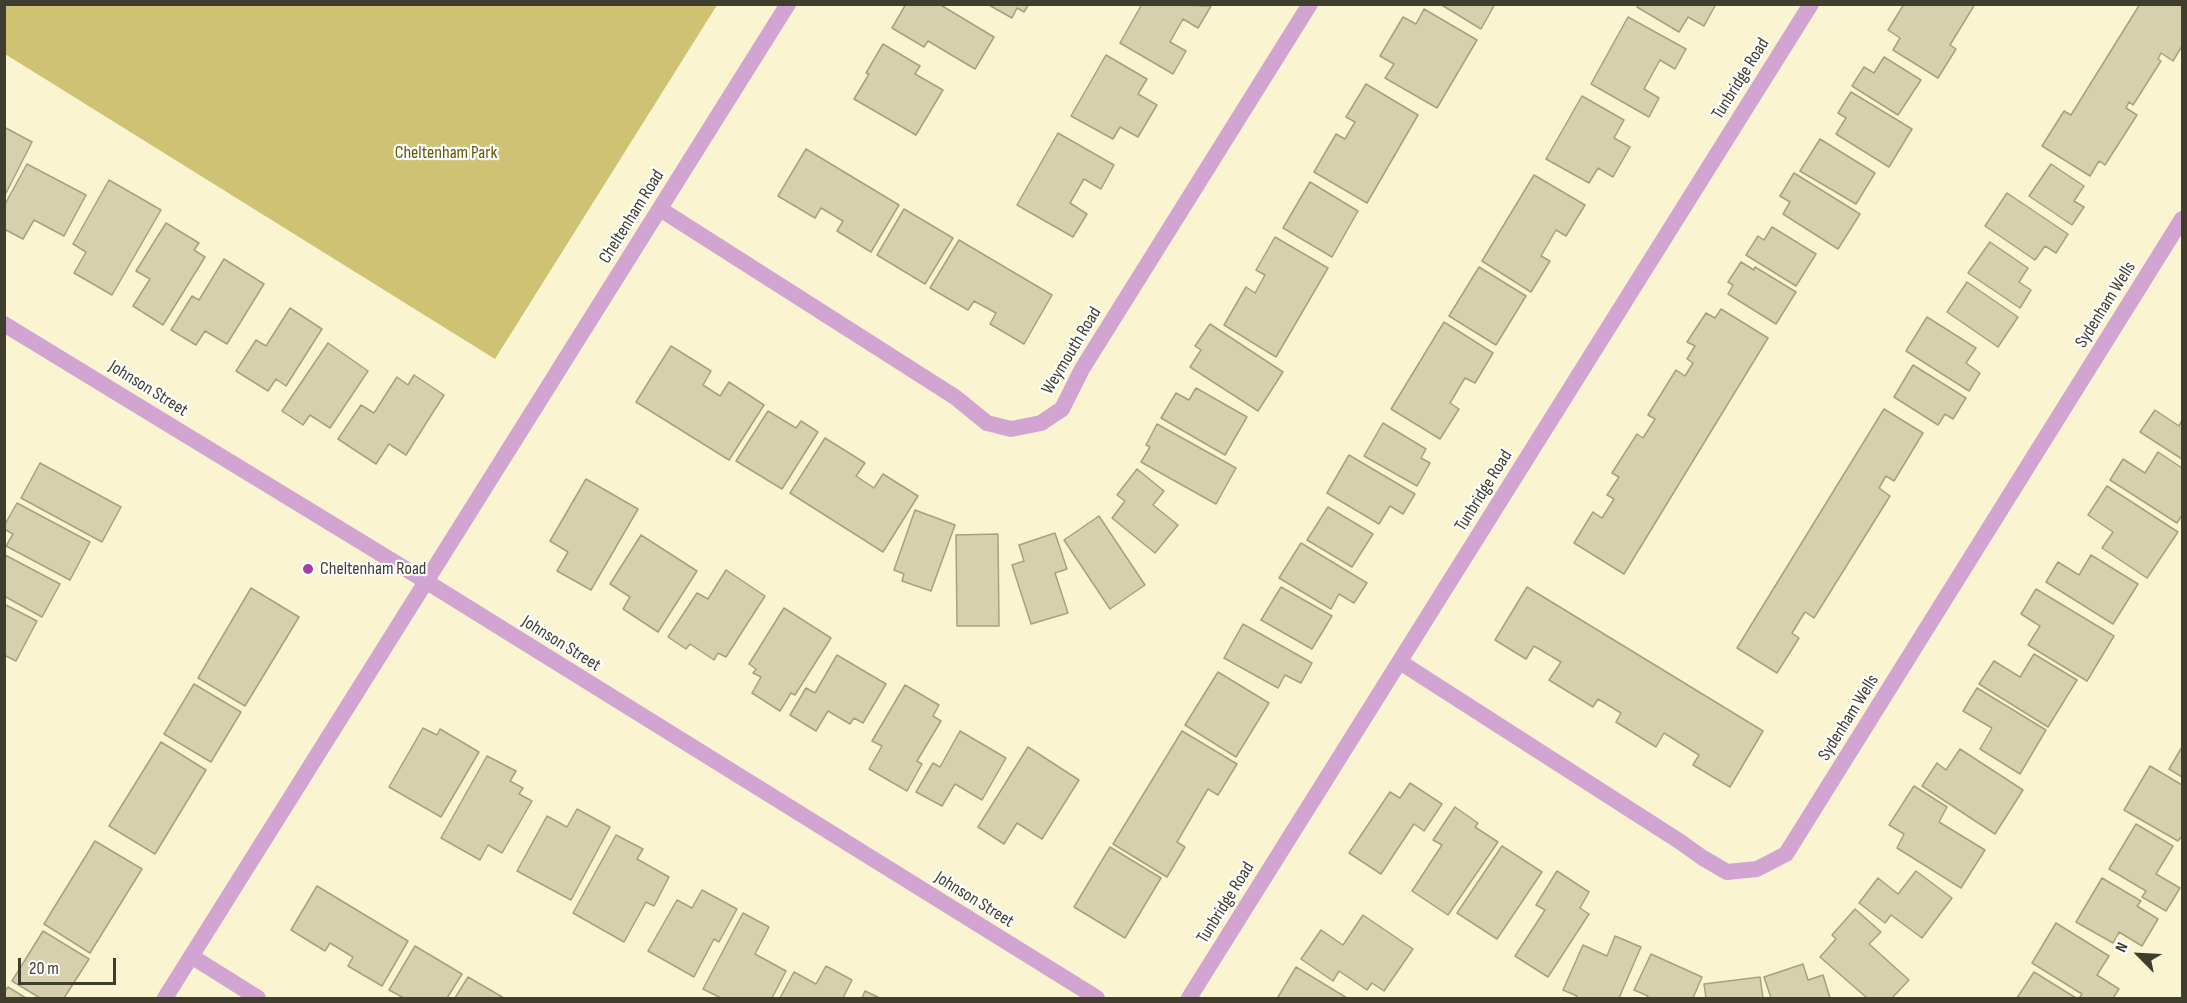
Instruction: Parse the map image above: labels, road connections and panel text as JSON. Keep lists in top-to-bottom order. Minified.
{"streets":{"street":["Tunbridge Road","Cheltenham Road","Sydenham Wells","Weymouth Road","Johnson Street"]},"crossings":[["Tunbridge Road","Sydenham Wells"],["Cheltenham Road","Weymouth Road"],["Cheltenham Road","Johnson Street"]],"parks":["Cheltenham Park"],"places":["Cheltenham Road"],"scale_bar":"20 m","north":"top left"}
